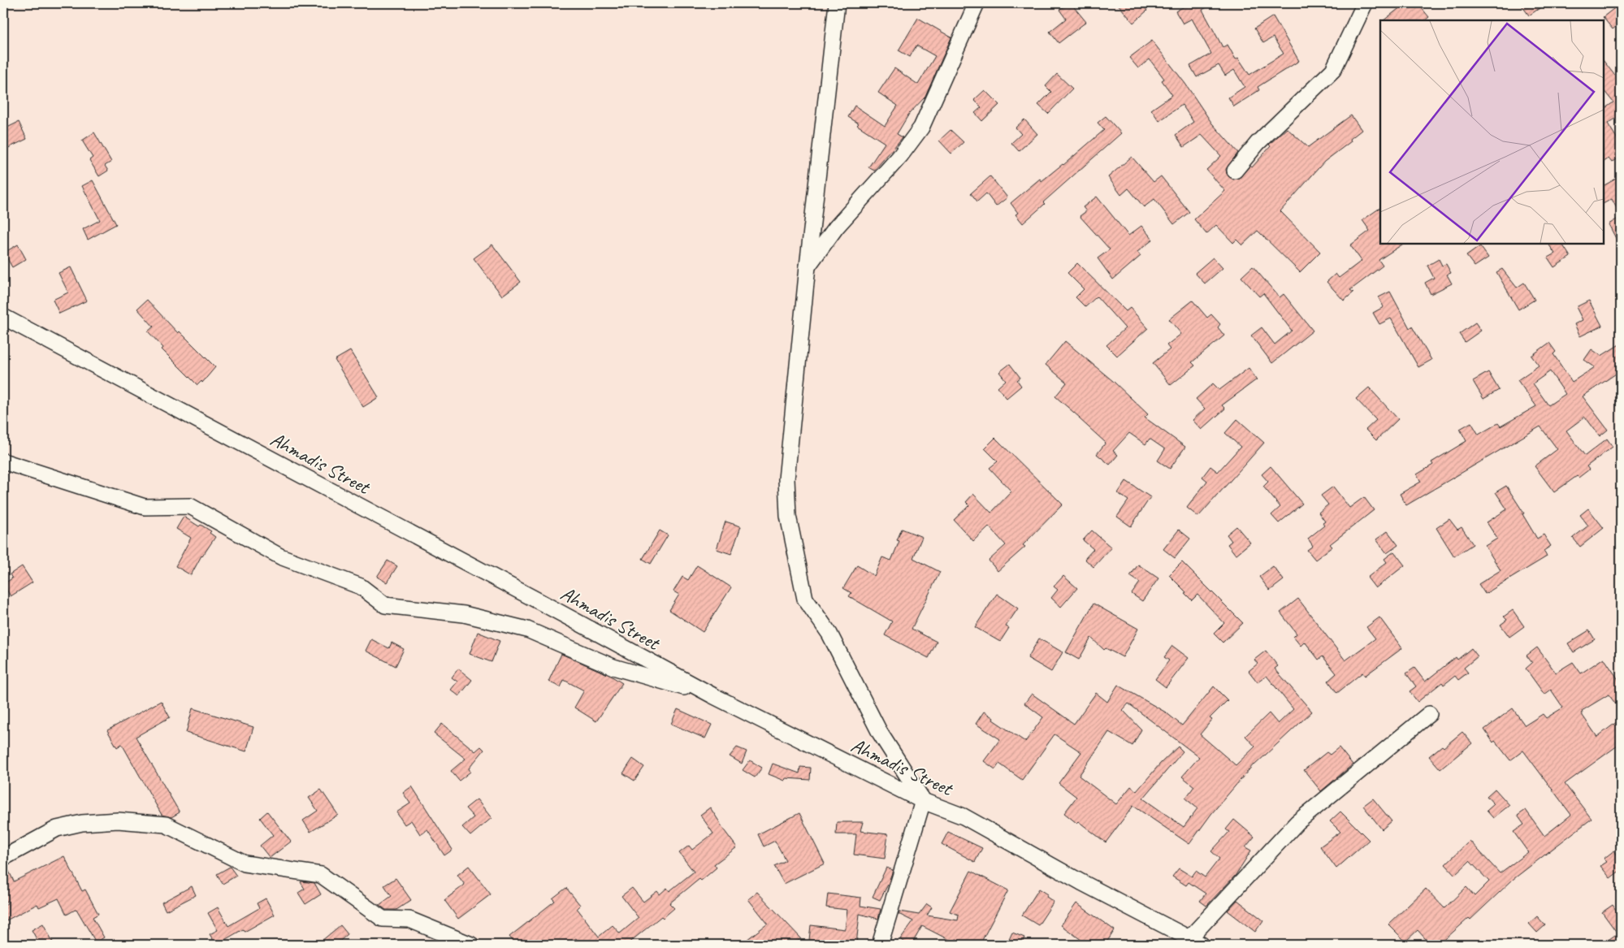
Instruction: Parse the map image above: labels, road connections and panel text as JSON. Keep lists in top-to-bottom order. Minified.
{"streets":{"street":["Ahmadis Street"]}}
